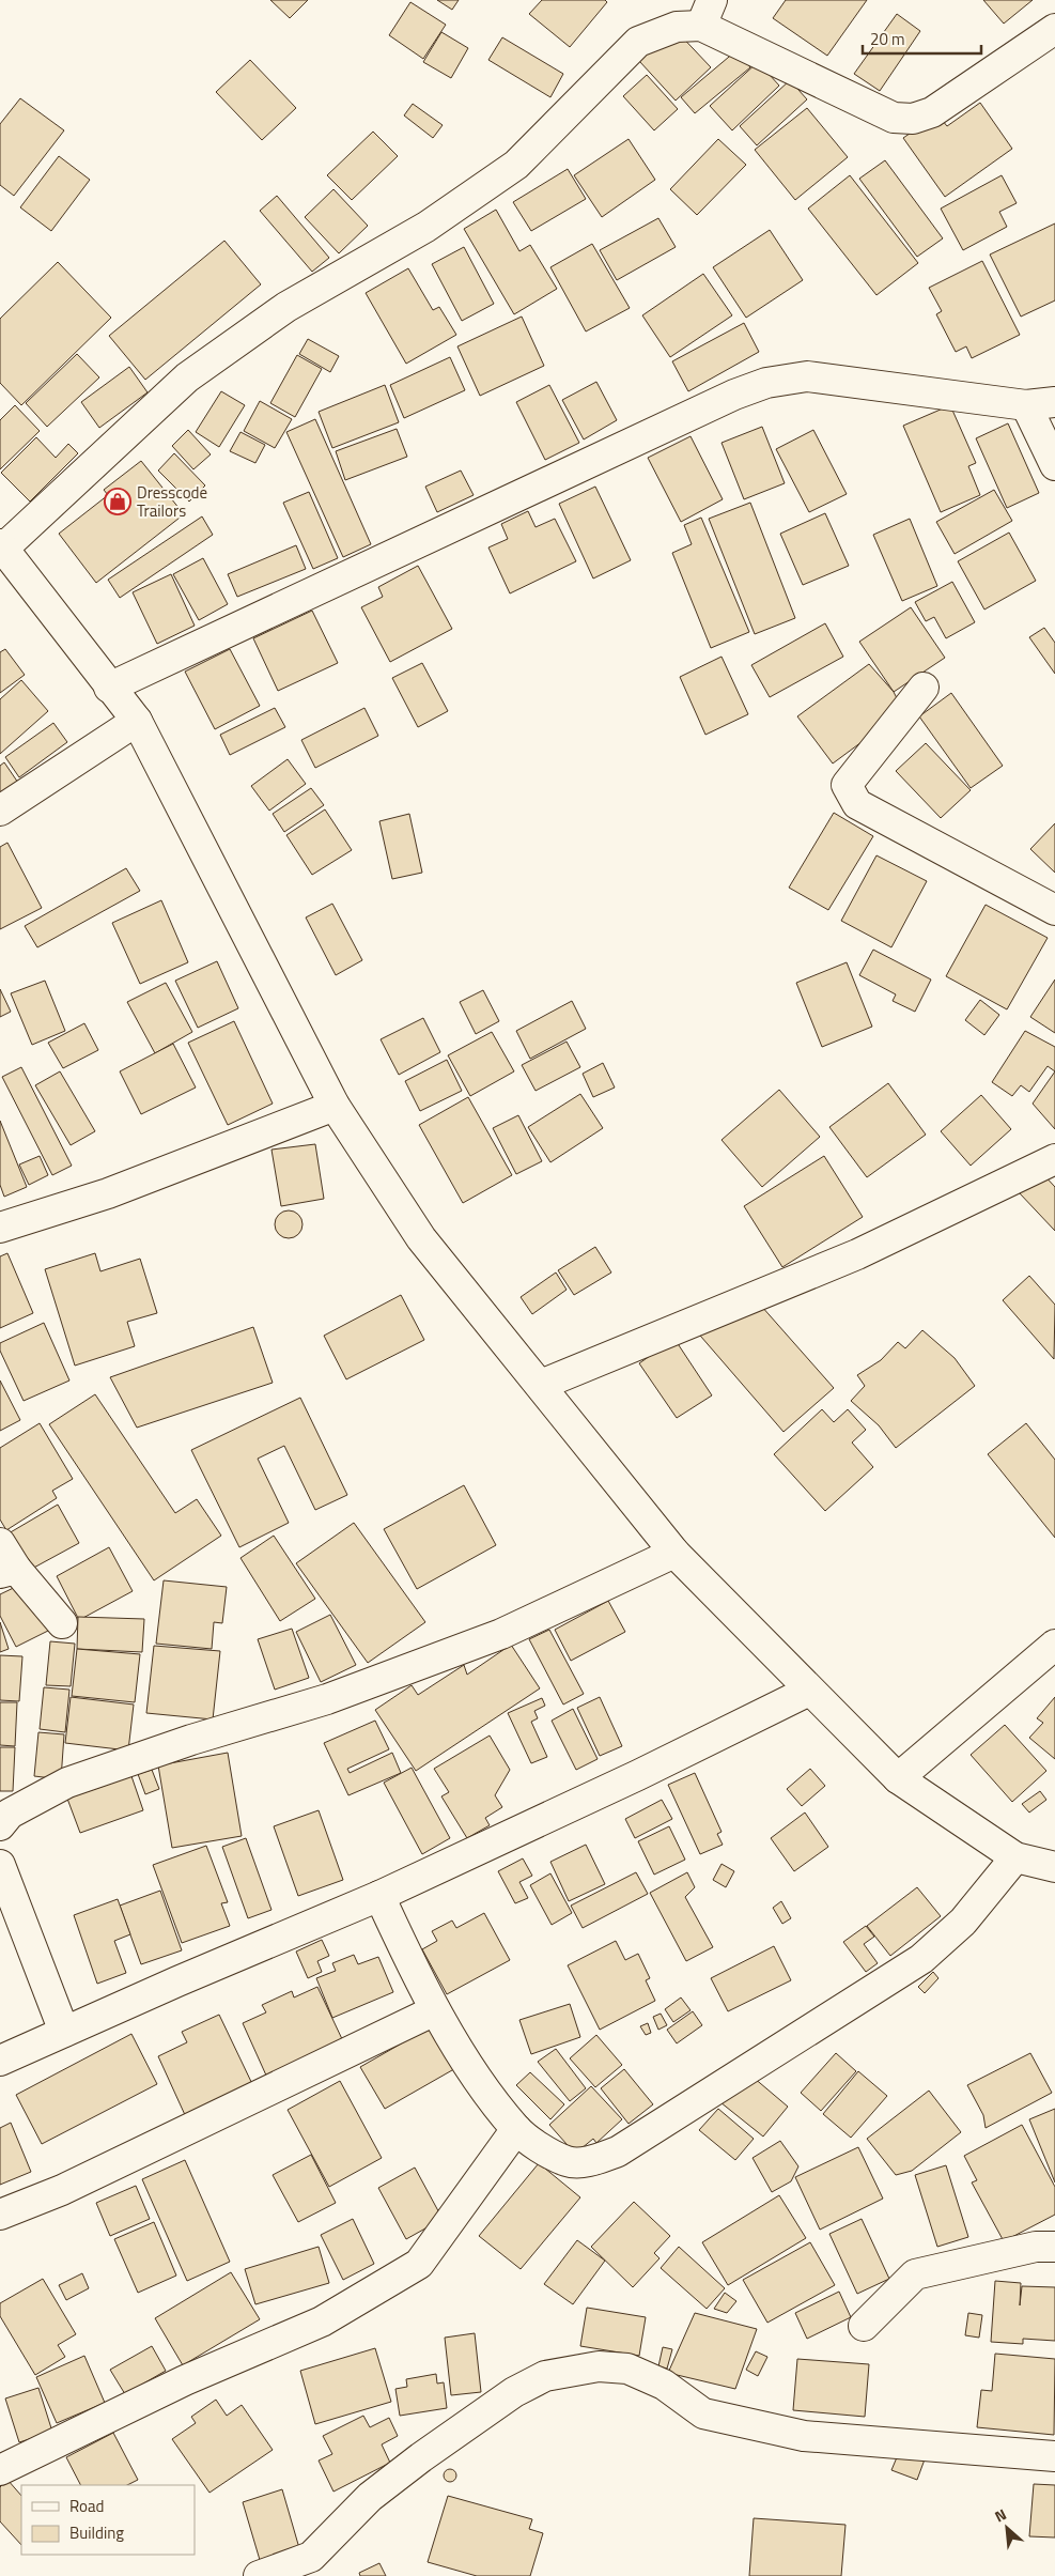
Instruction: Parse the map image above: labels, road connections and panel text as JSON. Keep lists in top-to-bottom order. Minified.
{"places":{"shop":["Dresscode Trailors"]},"legend":["Road","Building"],"scale_bar":"20 m","north":"top left"}
